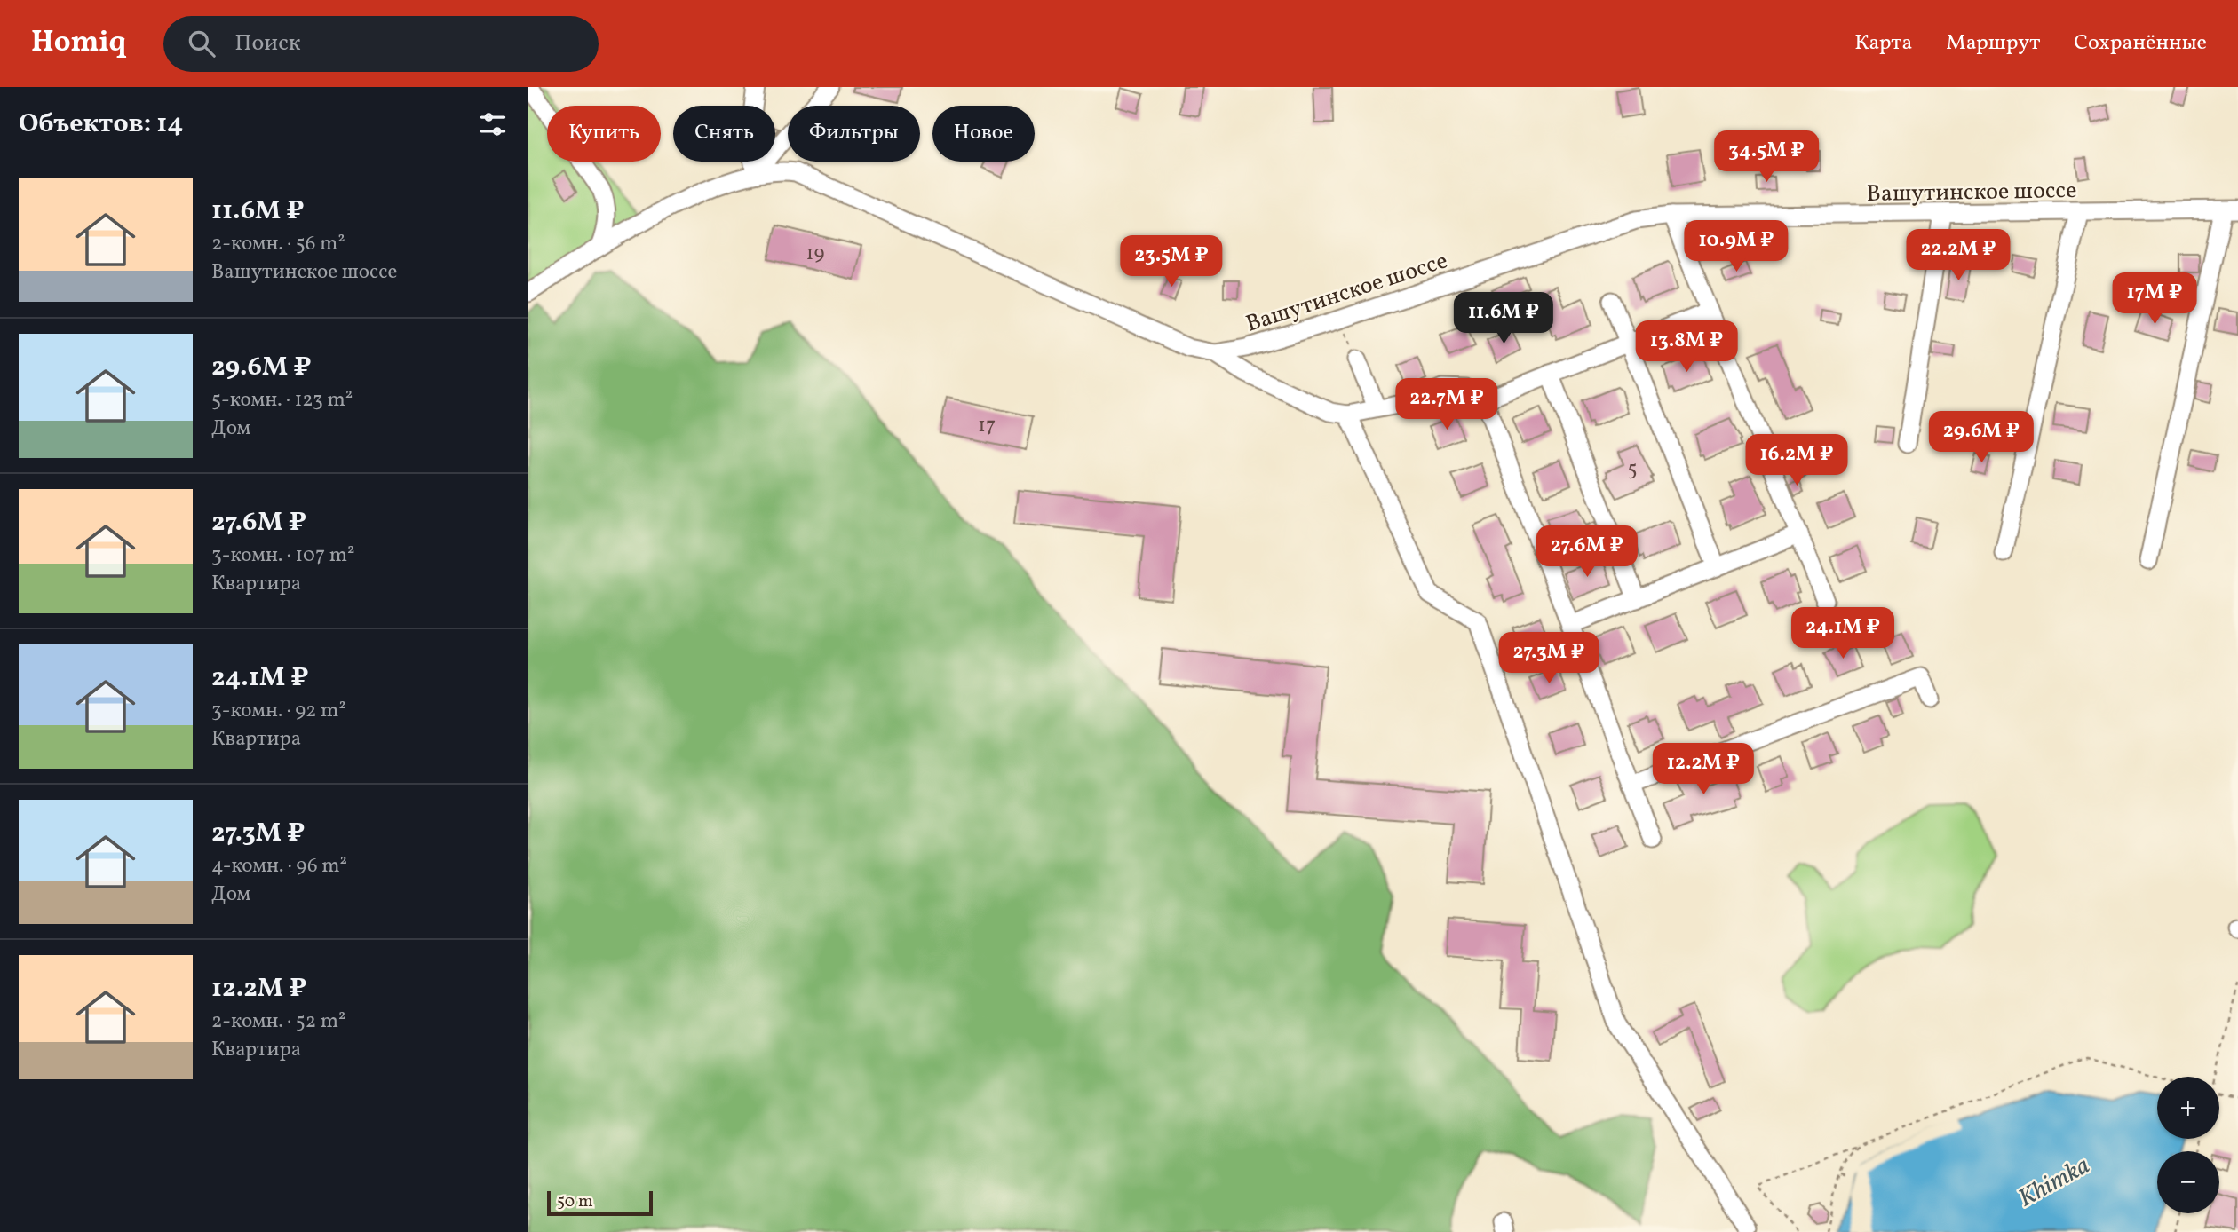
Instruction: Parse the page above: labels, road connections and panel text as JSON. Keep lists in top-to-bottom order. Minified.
{"streets":{"street":["Вашутинское шоссе"]},"water":["Khimka"],"house_numbers":["19","17","5"],"scale_bar":"50 m","page":{"header":"Homiq","search":"Поиск","nav":["Карта","Маршрут","Сохранённые"],"heading":"Объектов: 14","chip":["Купить","Снять","Фильтры","Новое"],"price":["34.5M ₽","10.9M ₽","22.2M ₽","23.5M ₽","17M ₽","11.6M ₽","13.8M ₽","22.7M ₽","29.6M ₽","16.2M ₽","27.6M ₽","24.1M ₽","27.3M ₽","12.2M ₽"],"list":[{"name":"11.6M ₽","note":"2-комн. · 56 m² · Вашутинское шоссе"},{"name":"29.6M ₽","note":"5-комн. · 123 m² · Дом"},{"name":"27.6M ₽","note":"3-комн. · 107 m² · Квартира"},{"name":"24.1M ₽","note":"3-комн. · 92 m² · Квартира"},{"name":"27.3M ₽","note":"4-комн. · 96 m² · Дом"},{"name":"12.2M ₽","note":"2-комн. · 52 m² · Квартира"}],"map_buttons":["+","−"],"scale":"50 m"}}
